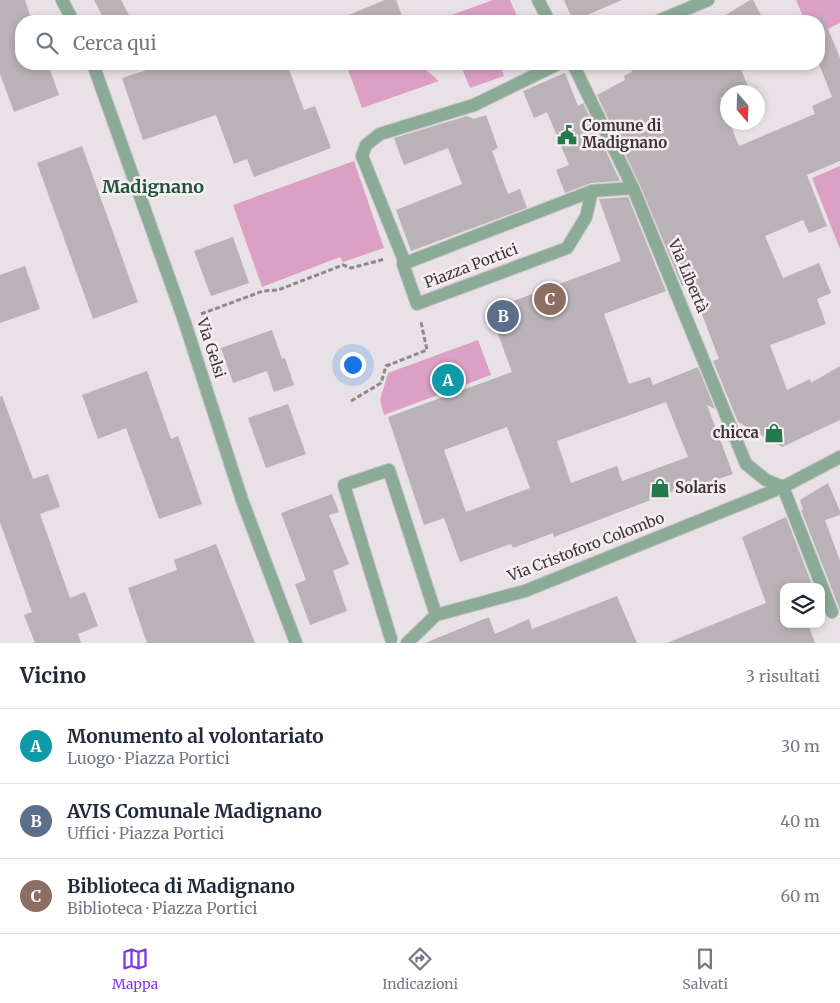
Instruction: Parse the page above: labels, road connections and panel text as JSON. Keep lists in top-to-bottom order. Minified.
{"streets":{"street":["Piazza Portici","Via Libertà","Via Gelsi","Via Cristoforo Colombo"]},"crossings":[["Piazza Portici","Via Libertà"],["Via Libertà","Via Cristoforo Colombo"]],"districts":["Madignano"],"places":{"public building":["Comune di Madignano"],"shop":["chicca","Solaris"]},"north":"bottom","page":{"search":"Cerca qui","pins":["C","B","A"],"heading":["Vicino","3 risultati"],"list":[{"mark":"A","name":"Monumento al volontariato","note":"Luogo · Piazza Portici","value":"30 m"},{"mark":"B","name":"AVIS Comunale Madignano","note":"Uffici · Piazza Portici","value":"40 m"},{"mark":"C","name":"Biblioteca di Madignano","note":"Biblioteca · Piazza Portici","value":"60 m"}],"nav":["Mappa","Indicazioni","Salvati"]}}
